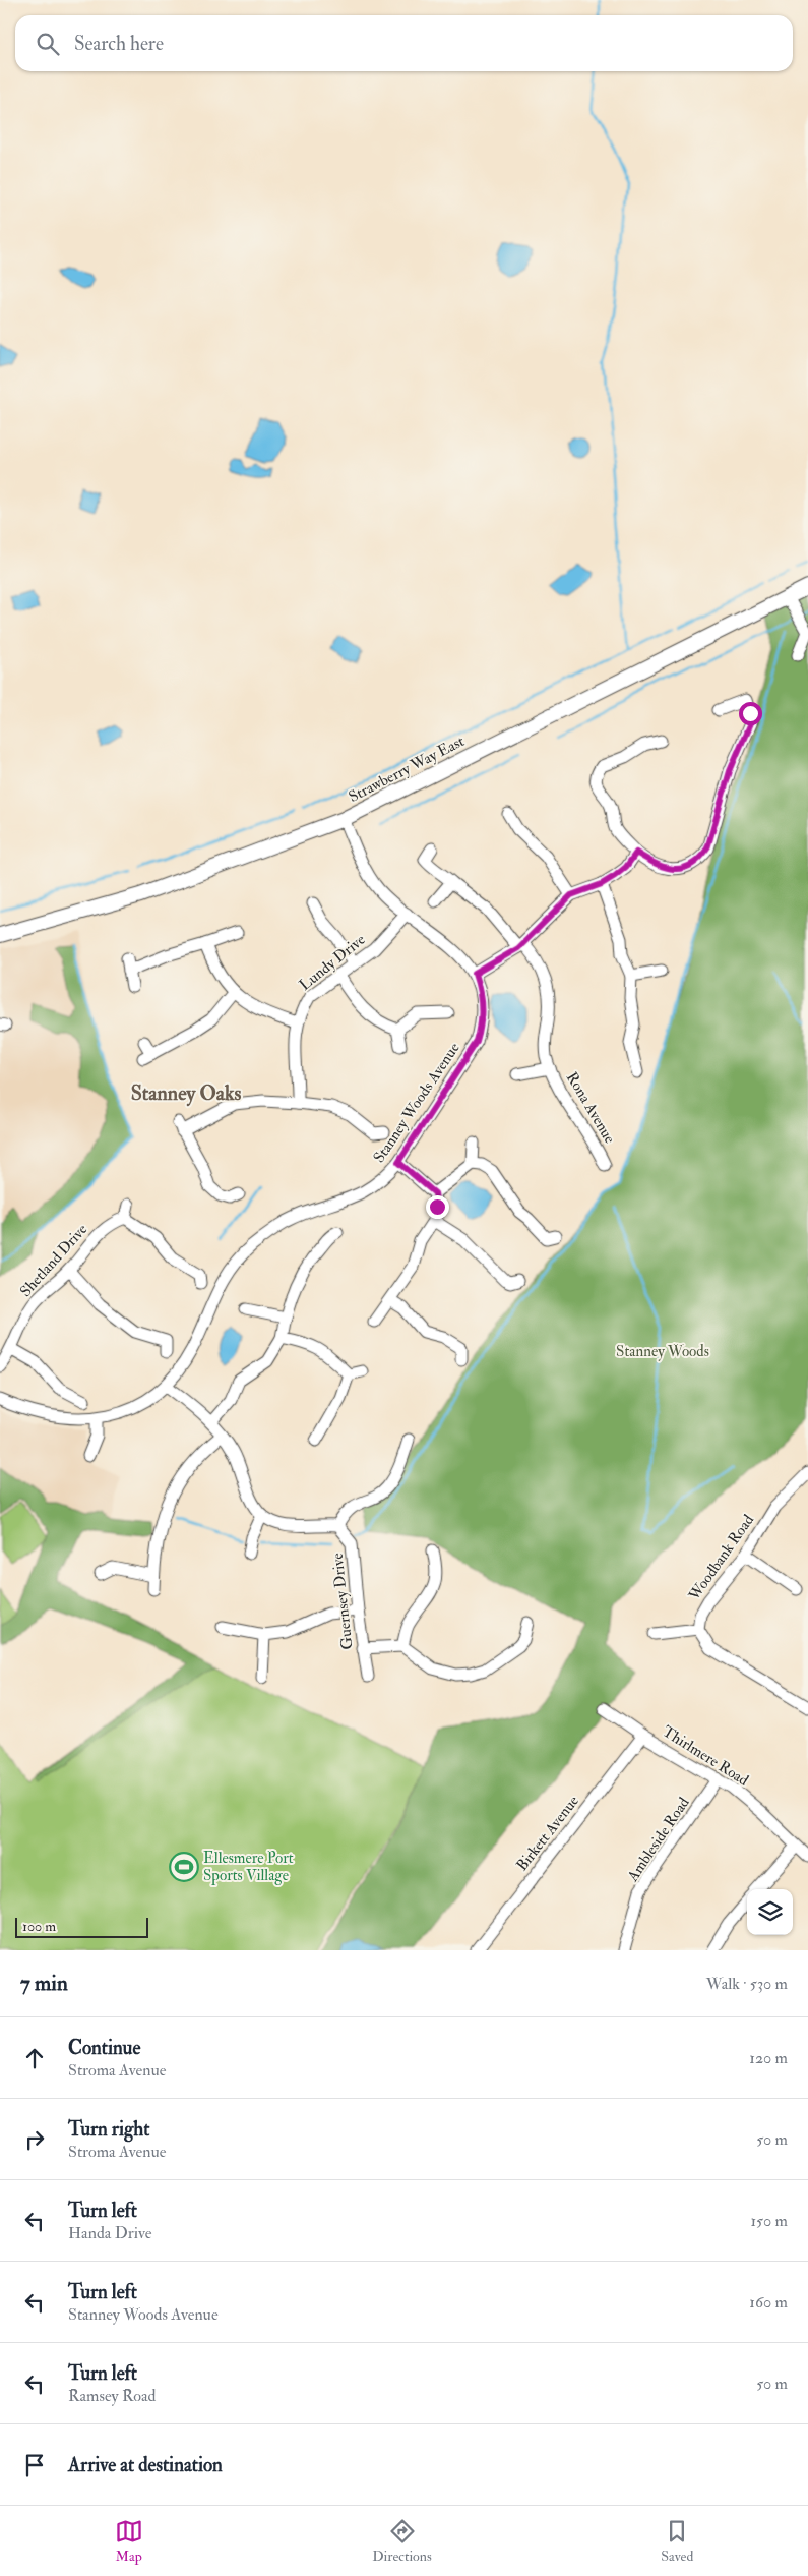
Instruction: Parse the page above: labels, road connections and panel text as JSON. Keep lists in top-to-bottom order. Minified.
{"streets":{"main road":["Strawberry Way East"],"street":["Lundy Drive","Stanney Woods Avenue","Rona Avenue","Shetland Drive","Woodbank Road","Guernsey Drive","Thirlmere Road","Birkett Avenue","Ambleside Road"]},"crossings":[["Strawberry Way East","Stanney Woods Avenue"],["Lundy Drive","Stanney Woods Avenue"],["Thirlmere Road","Birkett Avenue"],["Thirlmere Road","Ambleside Road"]],"districts":["Stanney Oaks"],"parks":["Stanney Woods"],"places":{"sports":["Ellesmere Port Sports Village"]},"scale_bar":"100 m","page":{"search":"Search here","scale":"100 m","heading":["7 min","Walk · 530 m"],"list":[["Continue","Stroma Avenue","120 m"],["Turn right","Stroma Avenue","50 m"],["Turn left","Handa Drive","150 m"],["Turn left","Stanney Woods Avenue","160 m"],["Turn left","Ramsey Road","50 m"],"Arrive at destination"],"nav":["Map","Directions","Saved"]}}
